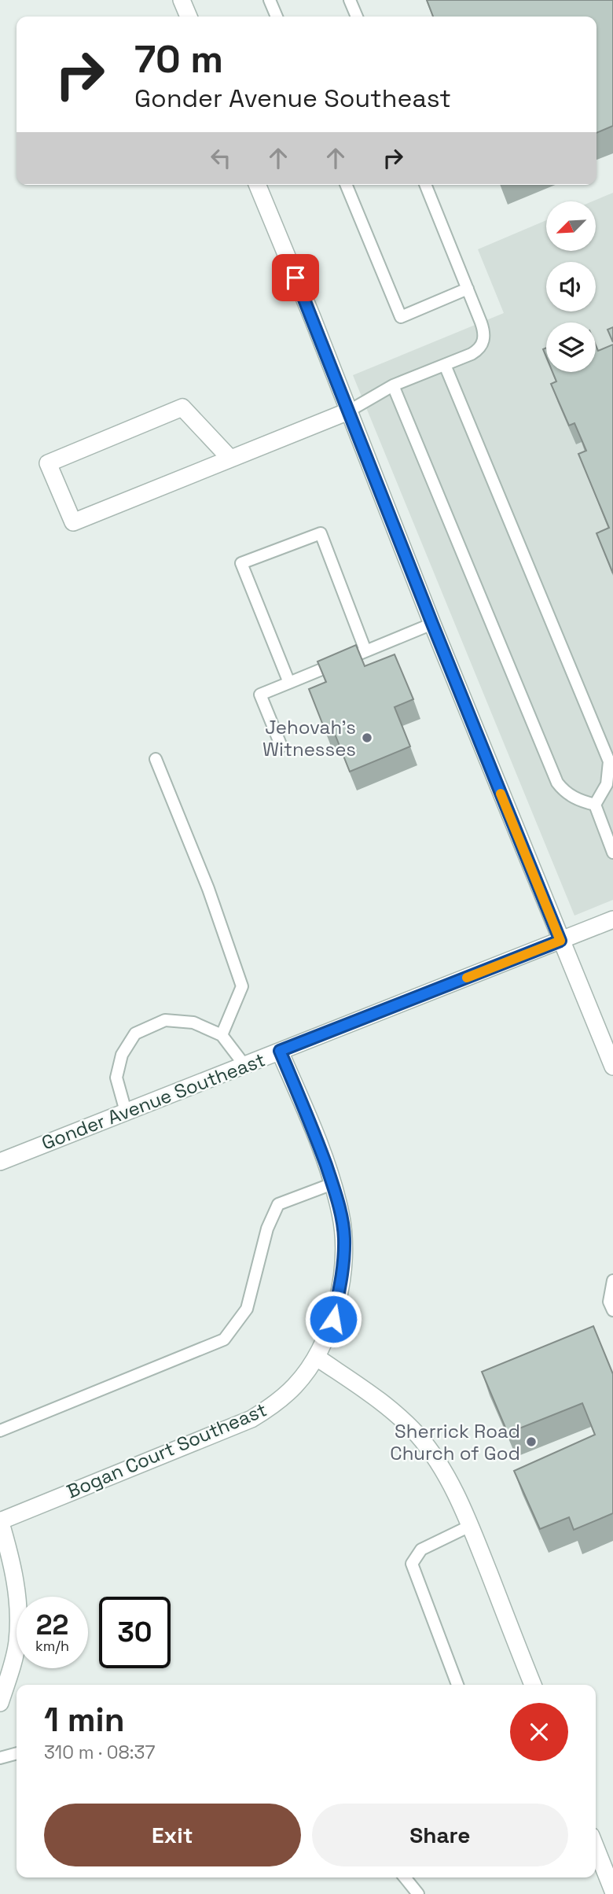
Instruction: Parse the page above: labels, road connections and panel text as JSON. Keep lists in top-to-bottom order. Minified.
{"streets":{"street":["Gonder Avenue Southeast","Bogan Court Southeast"]},"crossings":[["Gonder Avenue Southeast","Bogan Court Southeast"]],"places":["Jehovah's Witnesses","Sherrick Road Church of God"],"north":"bottom left","page":{"turn":["70 m","Gonder Avenue Southeast"],"speed":"22 km/h","limit":"30","heading":["1 min","310 m · 08:37"],"buttons":["Exit","Share"]}}
